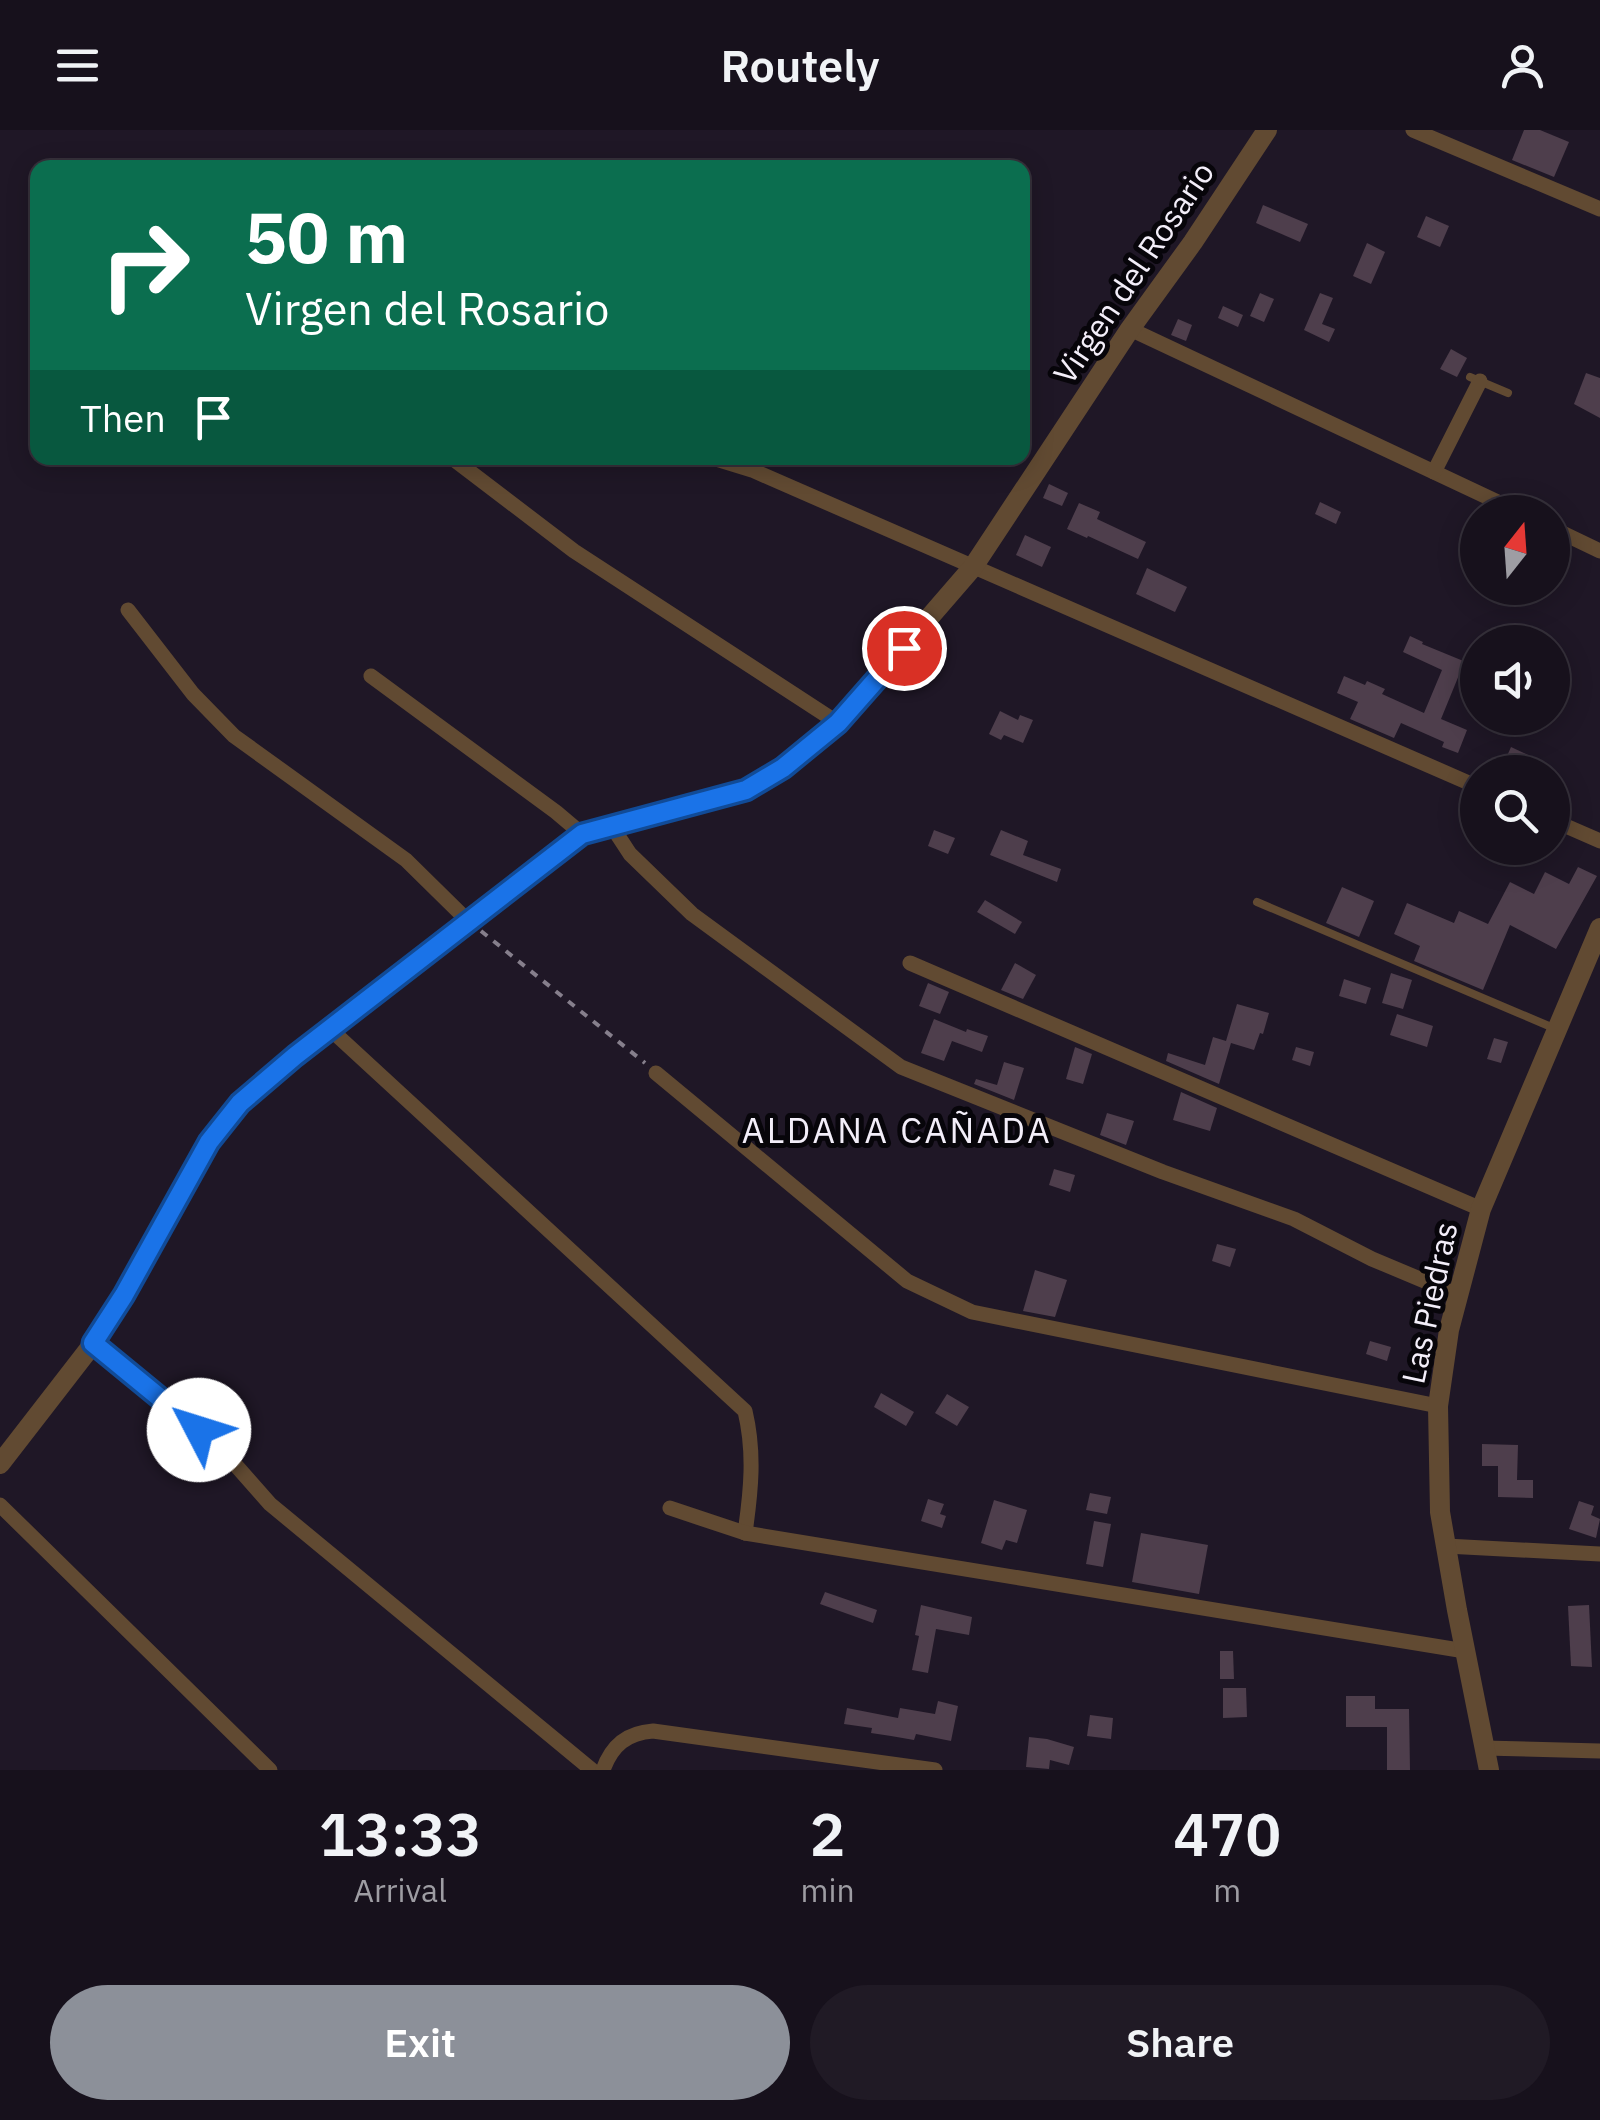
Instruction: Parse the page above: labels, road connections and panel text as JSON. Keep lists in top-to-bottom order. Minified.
{"streets":{"street":["Virgen del Rosario","Las Piedras"]},"districts":["ALDANA CAÑADA"],"north":"top","page":{"header":"Routely","turn":["50 m","Virgen del Rosario"],"then":"Then","eta":["13:33","Arrival","2","min","470","m"],"buttons":["Exit","Share"]}}
